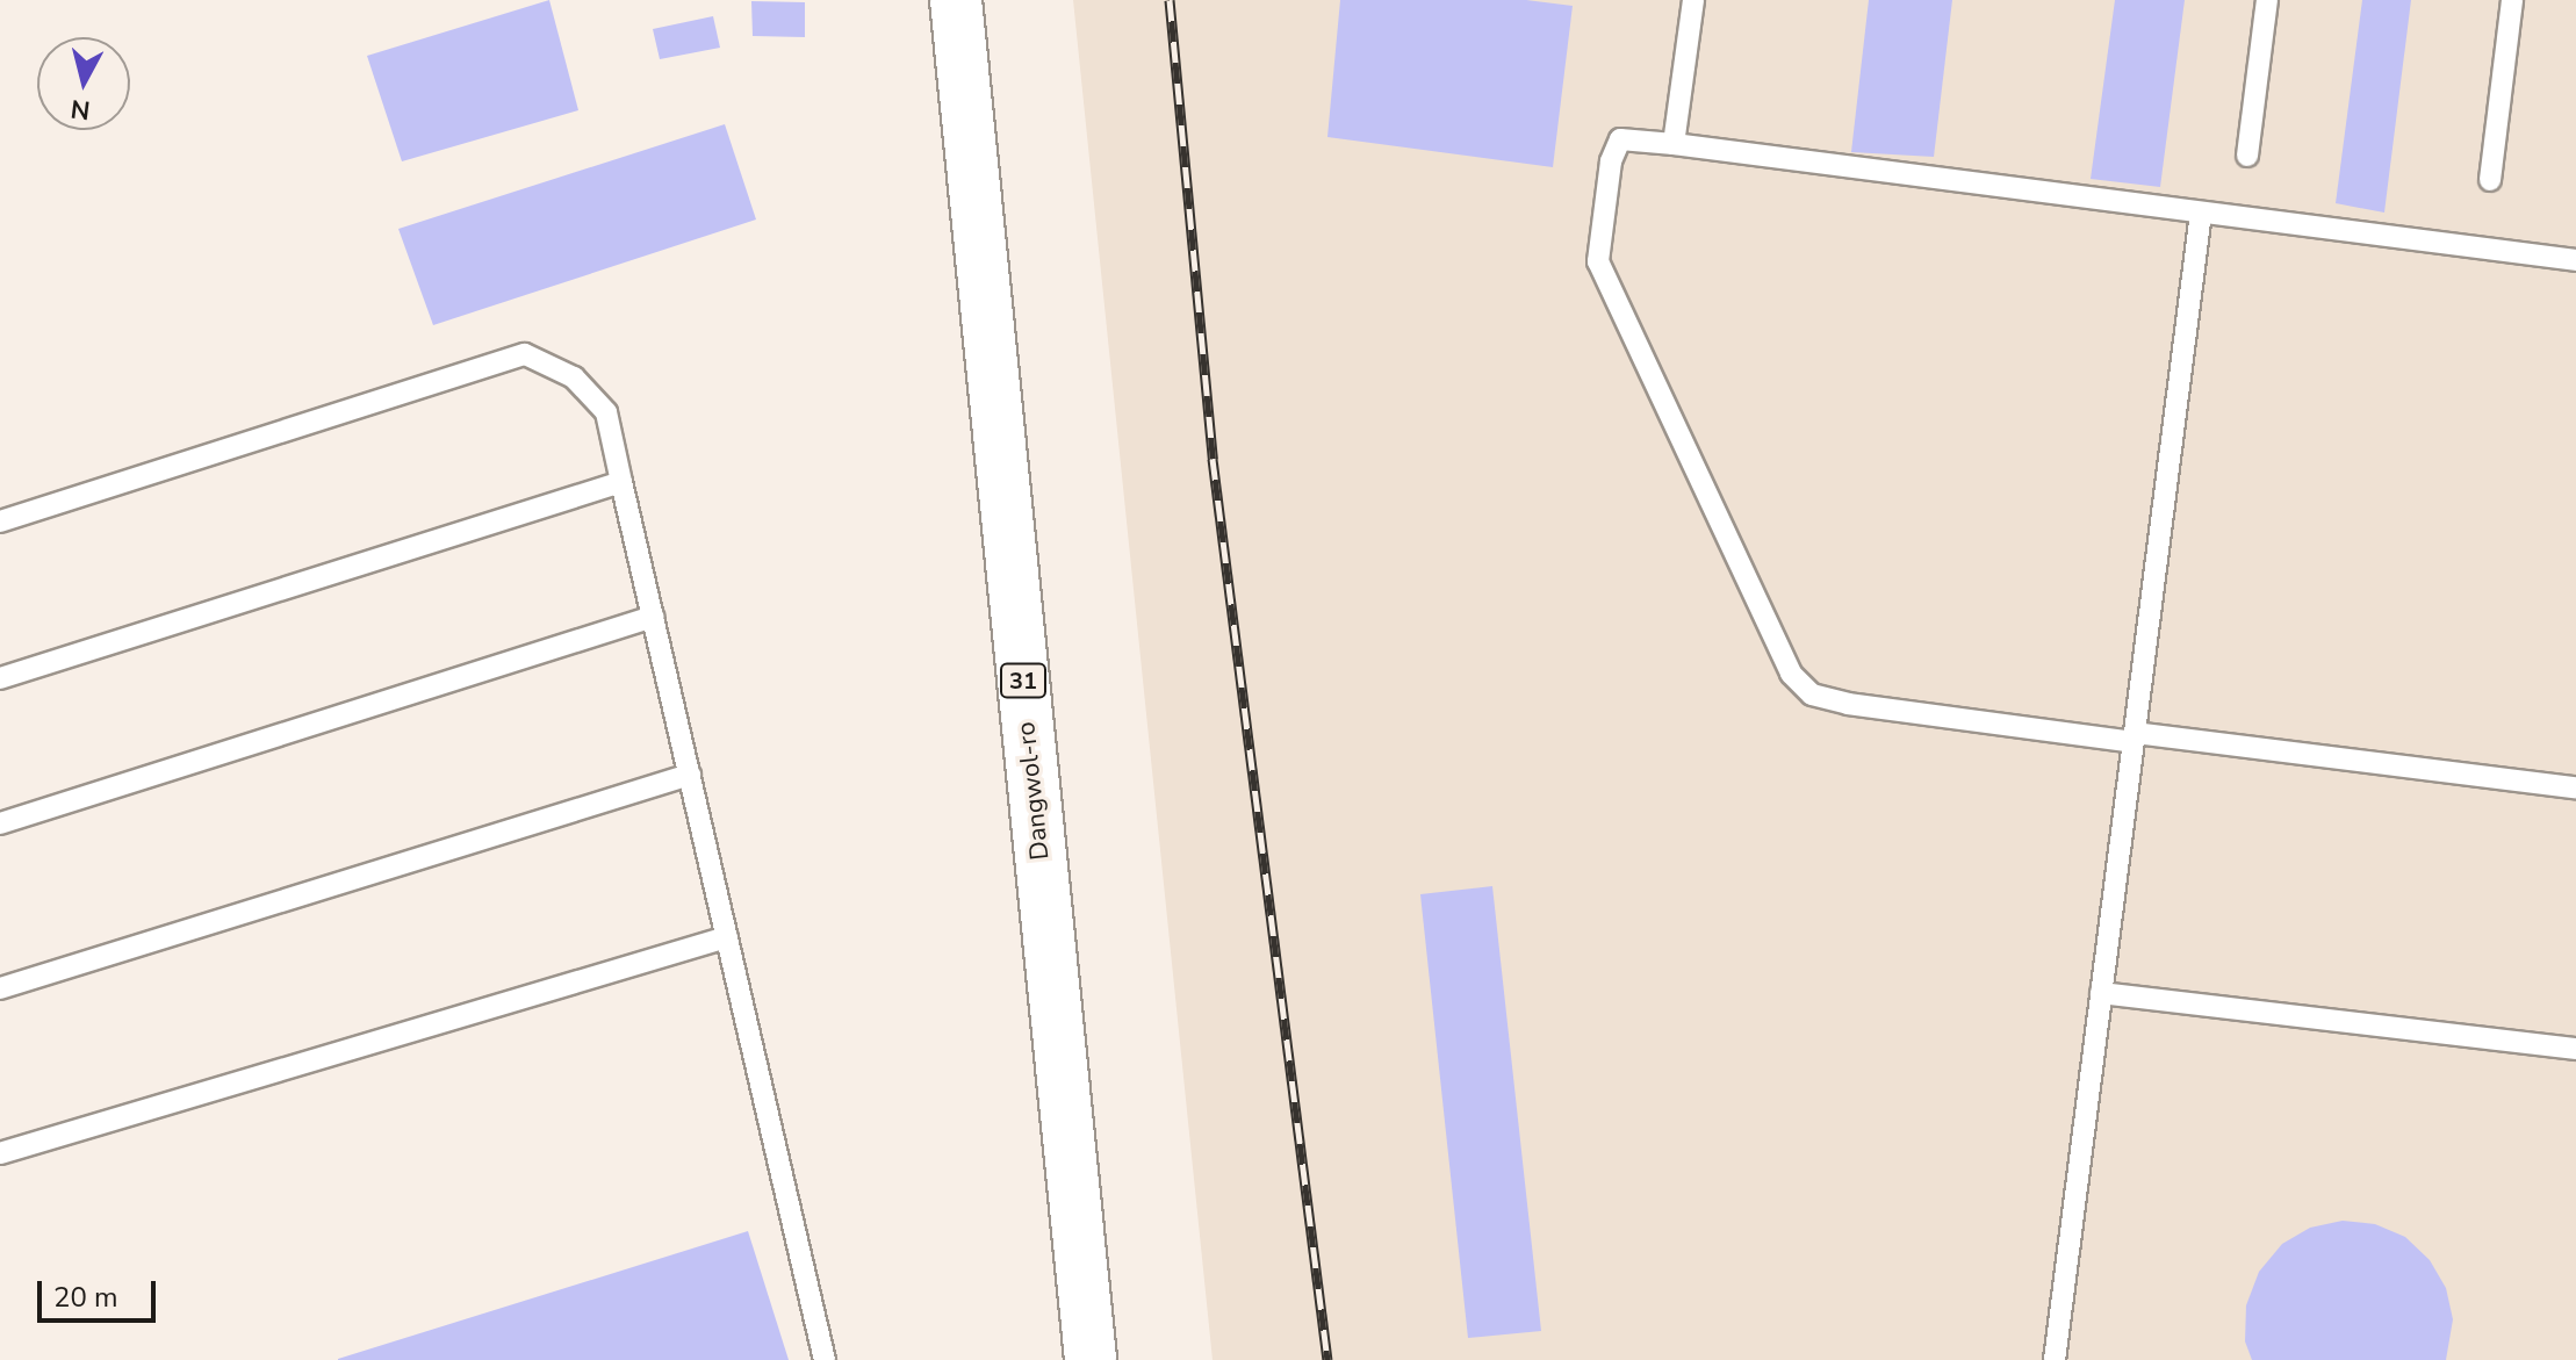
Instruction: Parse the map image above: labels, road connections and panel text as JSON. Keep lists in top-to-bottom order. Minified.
{"streets":{"main road":["31","Dangwol-ro"]},"scale_bar":"20 m","north":"bottom"}
